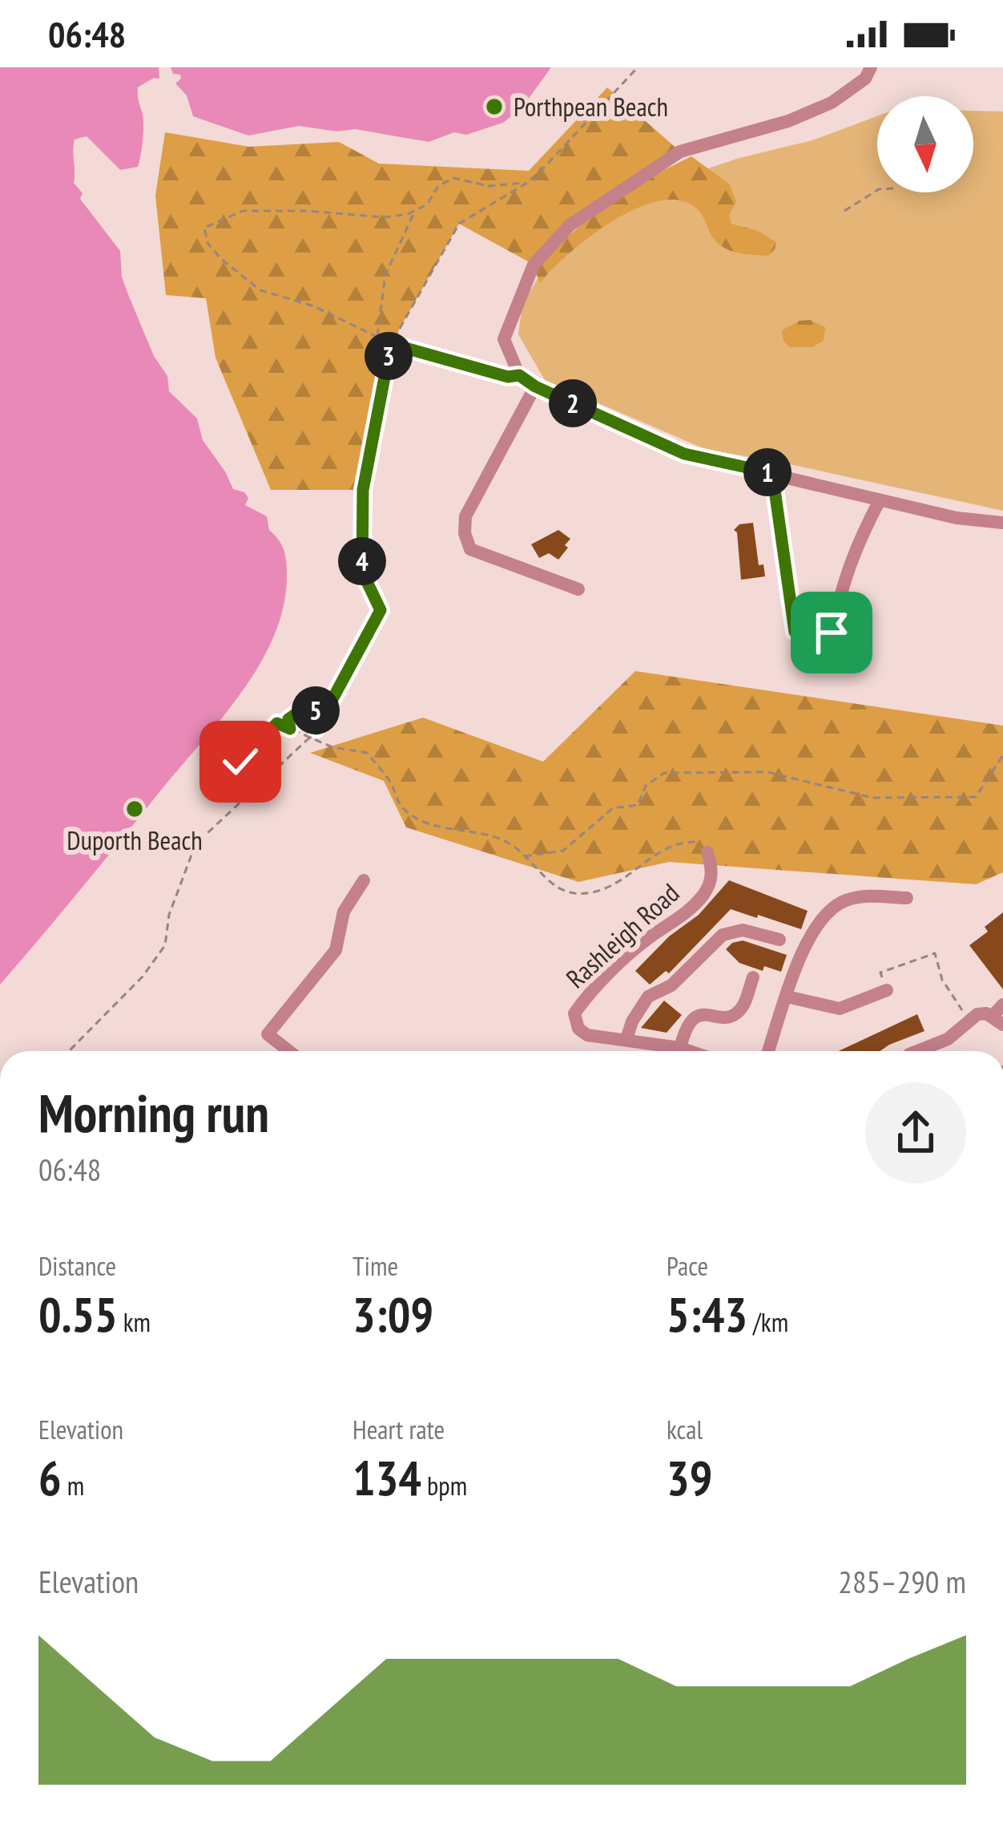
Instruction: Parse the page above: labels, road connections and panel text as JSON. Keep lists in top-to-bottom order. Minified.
{"streets":{"street":["Rashleigh Road"]},"places":["Porthpean Beach","Duporth Beach"],"north":"bottom","page":{"status":"06:48","pins":["3","2","1","4","5"],"heading":["Morning run","06:48"],"stats":[["Distance","0.55 km"],["Time","3:09"],["Pace","5:43 /km"],["Elevation","6 m"],["Heart rate","134 bpm"],["kcal","39"]],"chart":["Elevation","285–290 m"]}}
